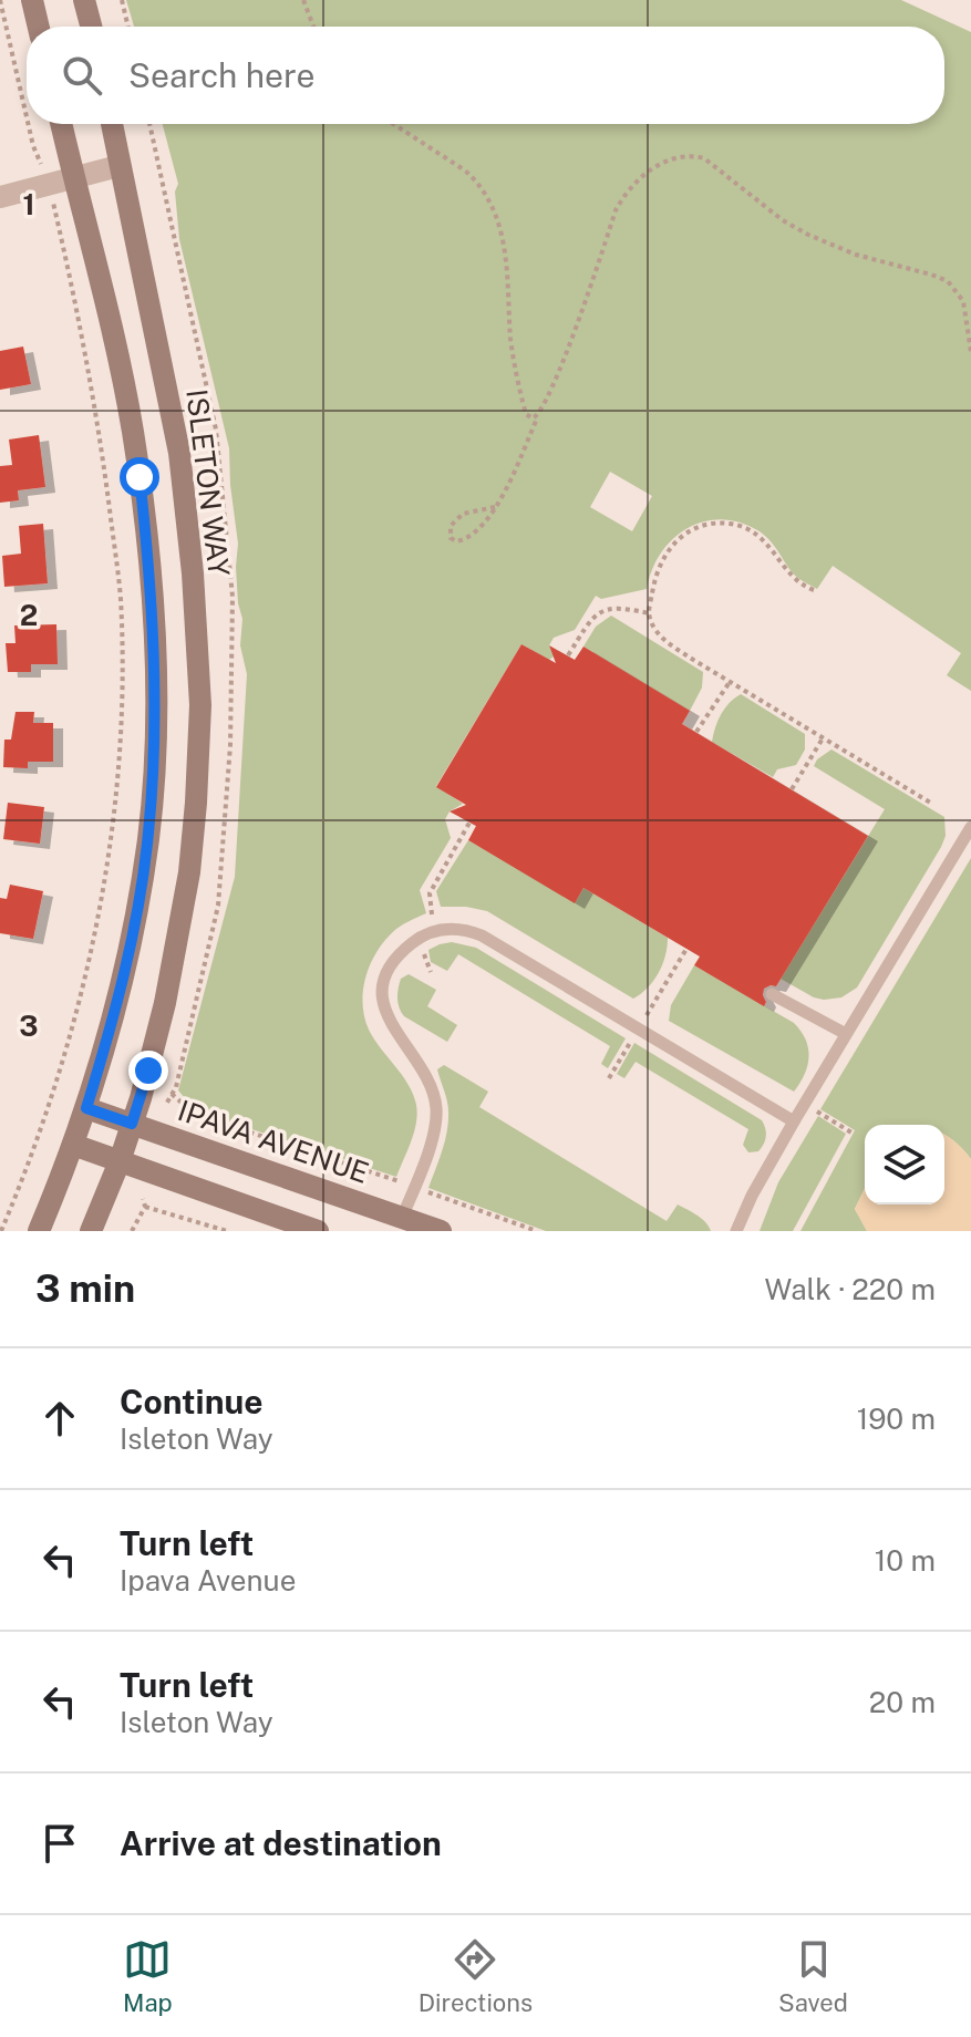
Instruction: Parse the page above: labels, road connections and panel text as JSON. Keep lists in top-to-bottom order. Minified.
{"streets":{"main road":["ISLETON WAY","IPAVA AVENUE"]},"crossings":[["ISLETON WAY","IPAVA AVENUE"]],"page":{"search":"Search here","heading":["3 min","Walk · 220 m"],"list":[["Continue","Isleton Way","190 m"],["Turn left","Ipava Avenue","10 m"],["Turn left","Isleton Way","20 m"],"Arrive at destination"],"nav":["Map","Directions","Saved"]},"grid":{"rows":["1","2","3"]}}
